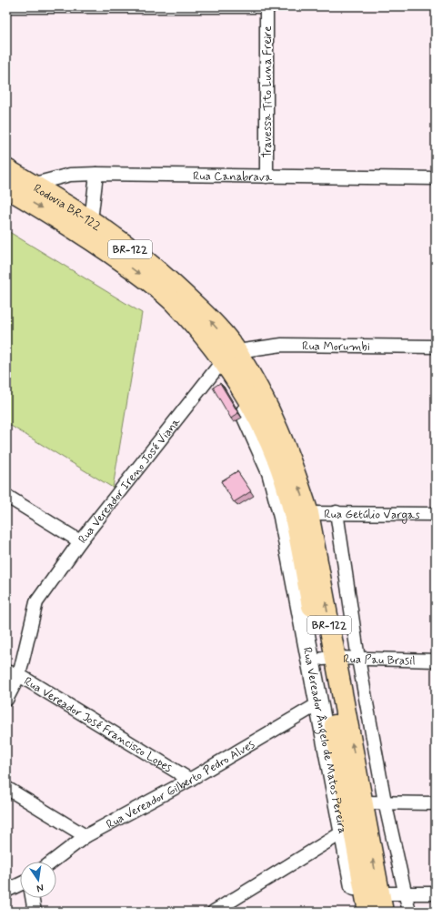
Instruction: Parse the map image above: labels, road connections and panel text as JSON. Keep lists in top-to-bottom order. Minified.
{"streets":{"main road":["Rodovia BR-122","BR-122"],"street":["Travessa Tito Luna Freire","Rua Canabrava","Rua Morumbi","Rua Vereador Ireno José Viana","Rua Getúlio Vargas","Rua Pau Brasil","Rua Vereador José Francisco Lopes","Rua Vereador Ângelo de Matos Pereira","Rua Vereador Gilberto Pedro Alves"]},"crossings":[["Travessa Tito Luna Freire","Rua Canabrava"],["Rua Canabrava","Rodovia BR-122"],["Rodovia BR-122","BR-122"],["Rodovia BR-122","Rua Morumbi"],["Rodovia BR-122","Rua Vereador Ireno José Viana"],["Rodovia BR-122","Rua Vereador Ângelo de Matos Pereira"],["BR-122","Rua Morumbi"],["BR-122","Rua Vereador Ireno José Viana"],["BR-122","Rua Getúlio Vargas"],["BR-122","Rua Pau Brasil"],["BR-122","Rua Vereador Ângelo de Matos Pereira"],["Rua Morumbi","Rua Vereador Ireno José Viana"],["Rua Morumbi","Rua Vereador Ângelo de Matos Pereira"],["Rua Vereador Ireno José Viana","Rua Vereador José Francisco Lopes"],["Rua Vereador Ireno José Viana","Rua Vereador Ângelo de Matos Pereira"],["Rua Vereador José Francisco Lopes","Rua Vereador Gilberto Pedro Alves"],["Rua Vereador Ângelo de Matos Pereira","Rua Vereador Gilberto Pedro Alves"]],"north":"bottom"}
